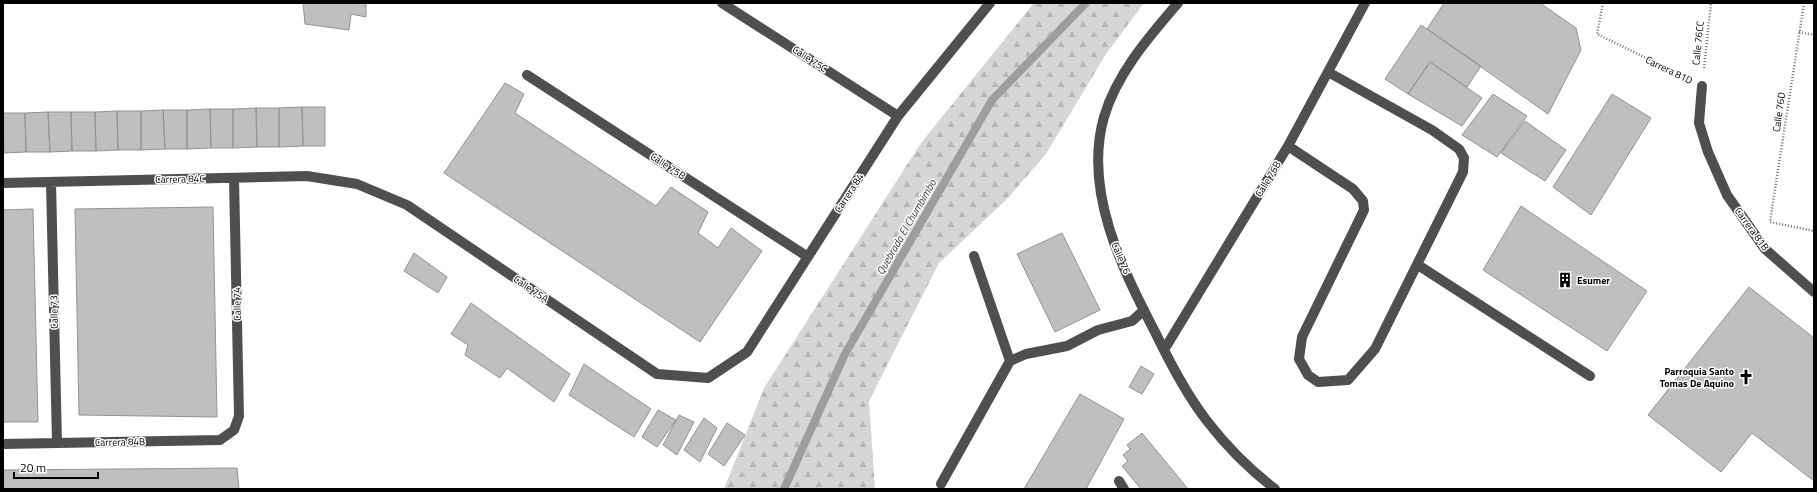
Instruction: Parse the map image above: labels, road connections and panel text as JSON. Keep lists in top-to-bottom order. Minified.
{"streets":{"street":["Calle 75C","Carrera 81D","Calle 75B","Carrera 84C","Calle 76B","Carrera 84","Carrera 81B","Calle 76","Calle 75A","Calle 74","Calle 73","Carrera 84B"],"path":["Calle 76CC","Calle 76D"]},"crossings":[["Calle 76CC","Carrera 81D"],["Calle 75C","Carrera 84"],["Carrera 81D","Carrera 81B"],["Calle 75B","Carrera 84"],["Carrera 84C","Calle 75A"],["Carrera 84C","Calle 74"],["Carrera 84C","Calle 73"],["Calle 76B","Calle 76"],["Carrera 84","Calle 75A"],["Calle 74","Carrera 84B"],["Calle 73","Carrera 84B"]],"water":["Quebrada El Chumbimbo"],"places":{"building":["Esumer"],"church":["Parroquia Santo Tomas De Aquino"]},"scale_bar":"20 m"}
